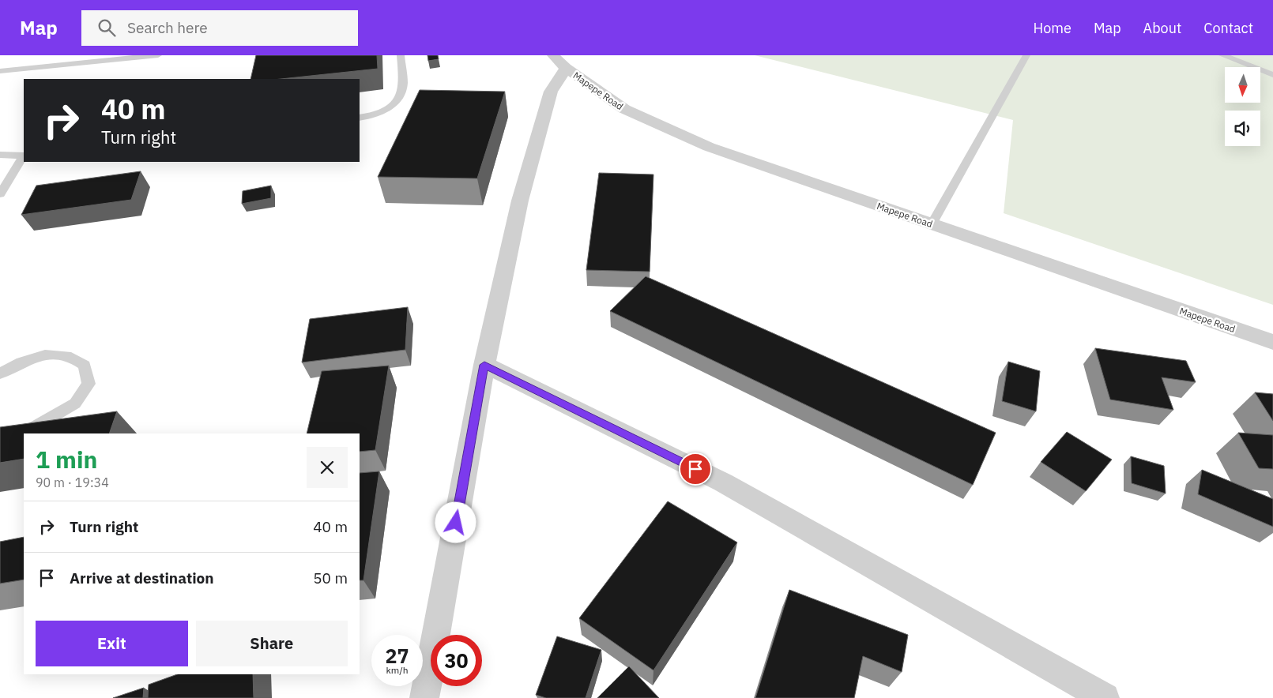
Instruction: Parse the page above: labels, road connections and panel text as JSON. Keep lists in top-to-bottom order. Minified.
{"streets":{"street":["Mapepe Road"]},"north":"bottom","page":{"header":"Map","search":"Search here","nav":["Home","Map","About","Contact"],"turn":["40 m","Turn right"],"heading":["1 min","90 m · 19:34"],"list":[{"name":"Turn right","value":"40 m"},{"name":"Arrive at destination","value":"50 m"}],"buttons":["Exit","Share"],"speed":"27 km/h","limit":"30"}}
